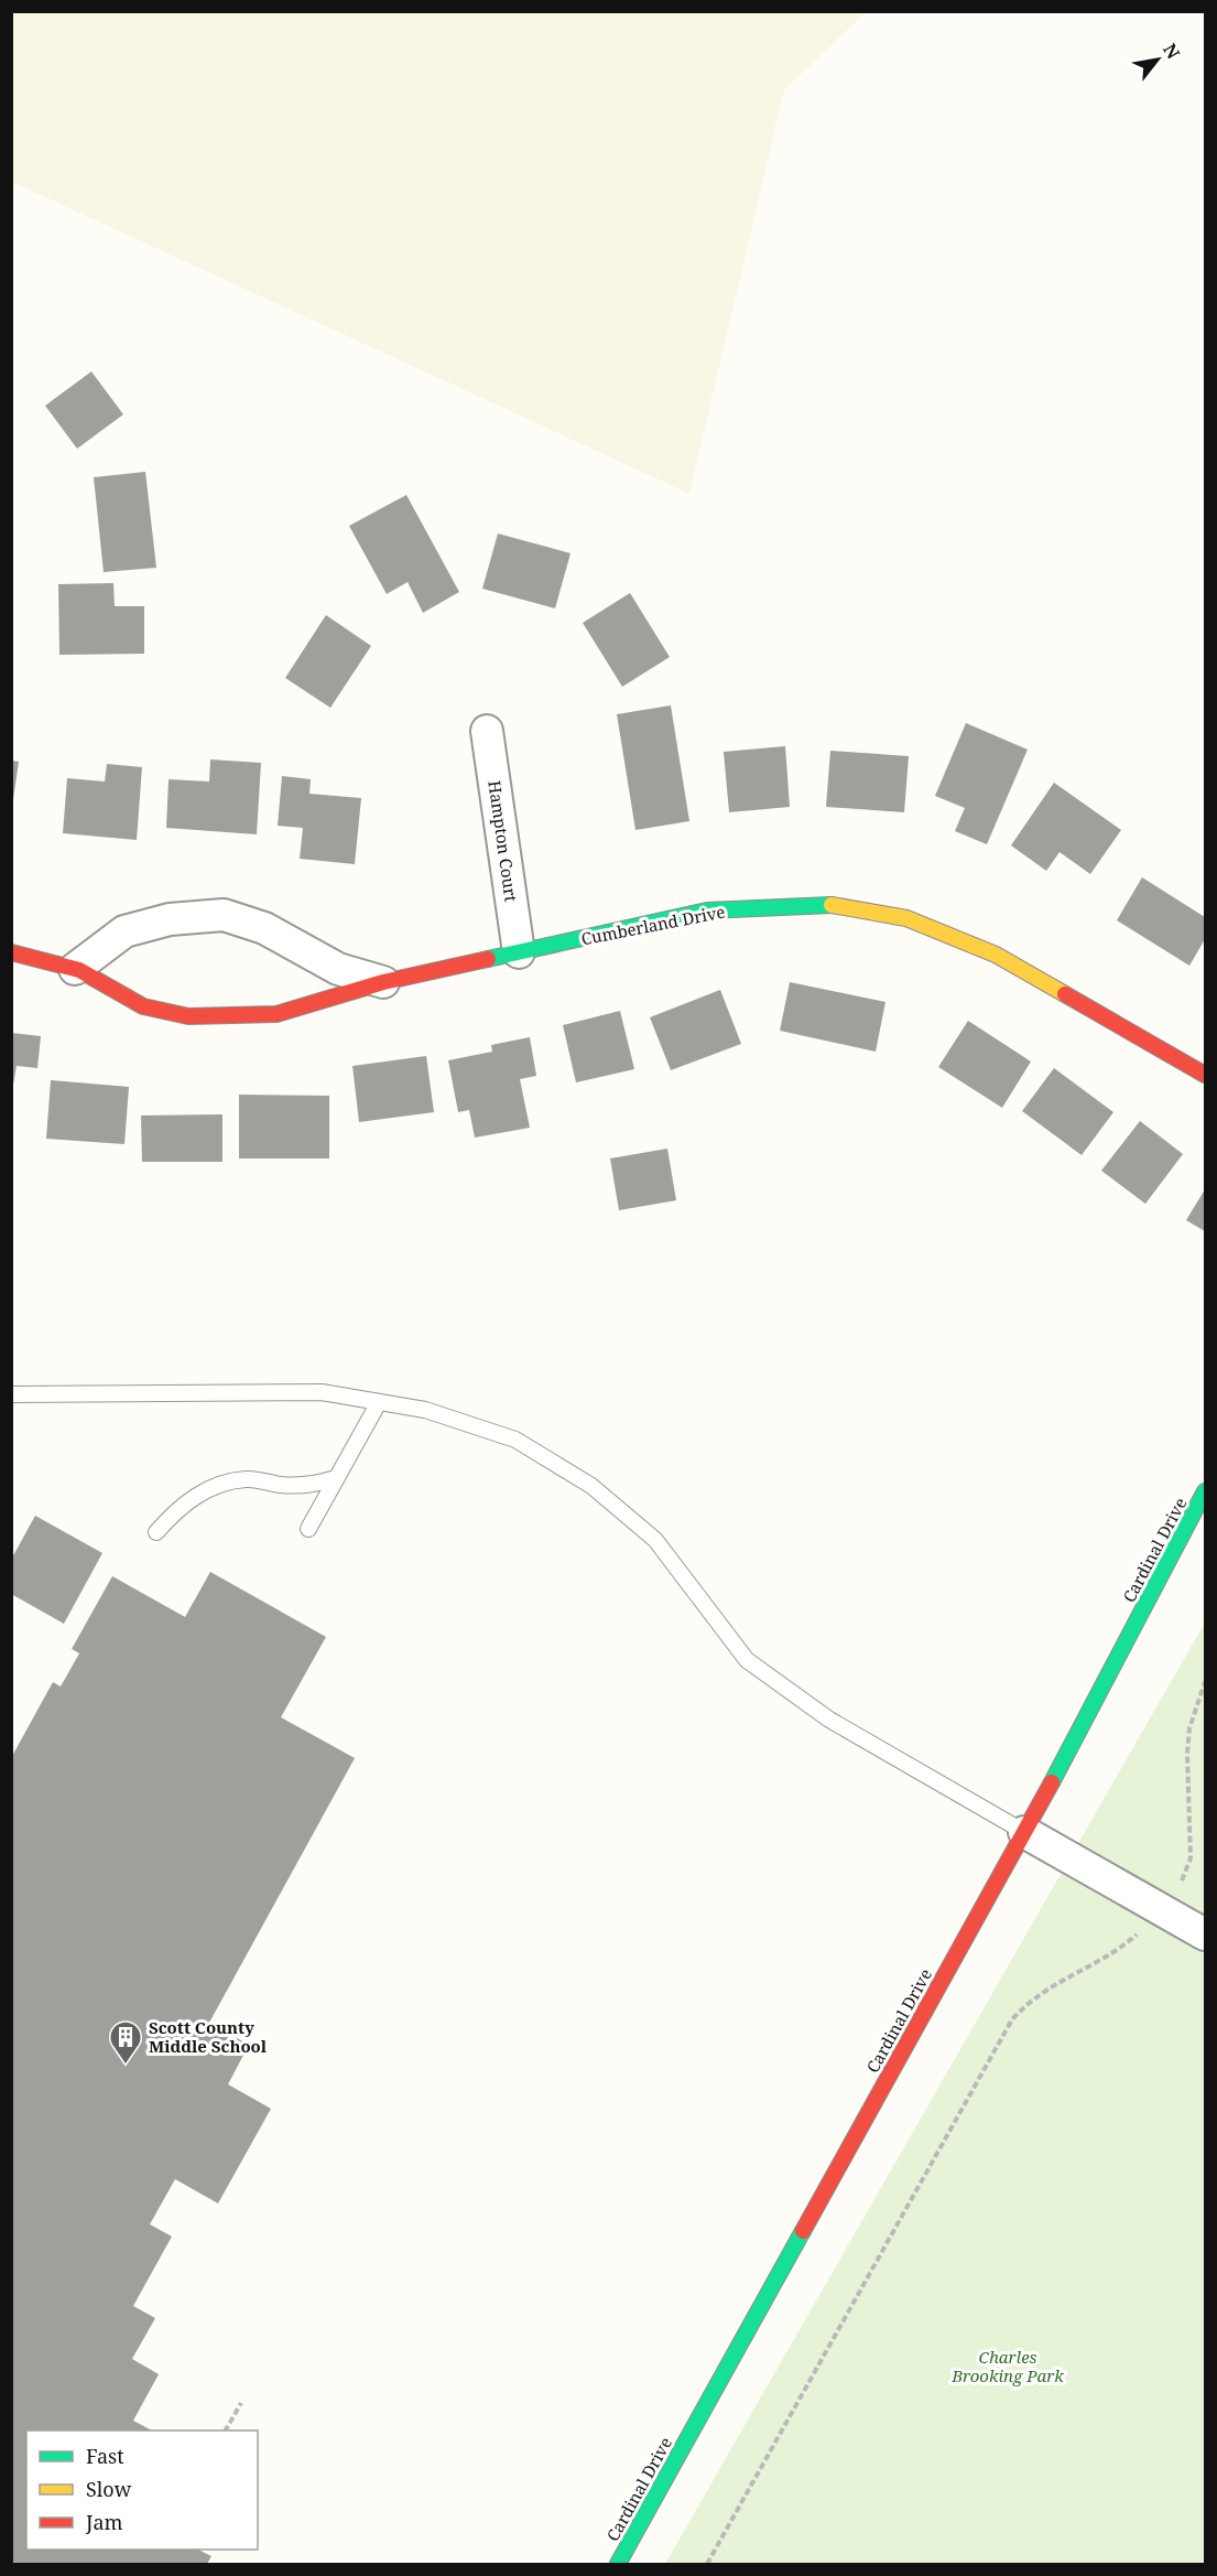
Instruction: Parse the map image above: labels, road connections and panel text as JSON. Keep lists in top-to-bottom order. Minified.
{"streets":{"street":["Hampton Court","Cumberland Drive","Cardinal Drive"]},"crossings":[["Hampton Court","Cumberland Drive"]],"parks":["Charles Brooking Park"],"places":{"building":["Scott County Middle School"]},"legend":["Fast","Slow","Jam"],"north":"top right"}
